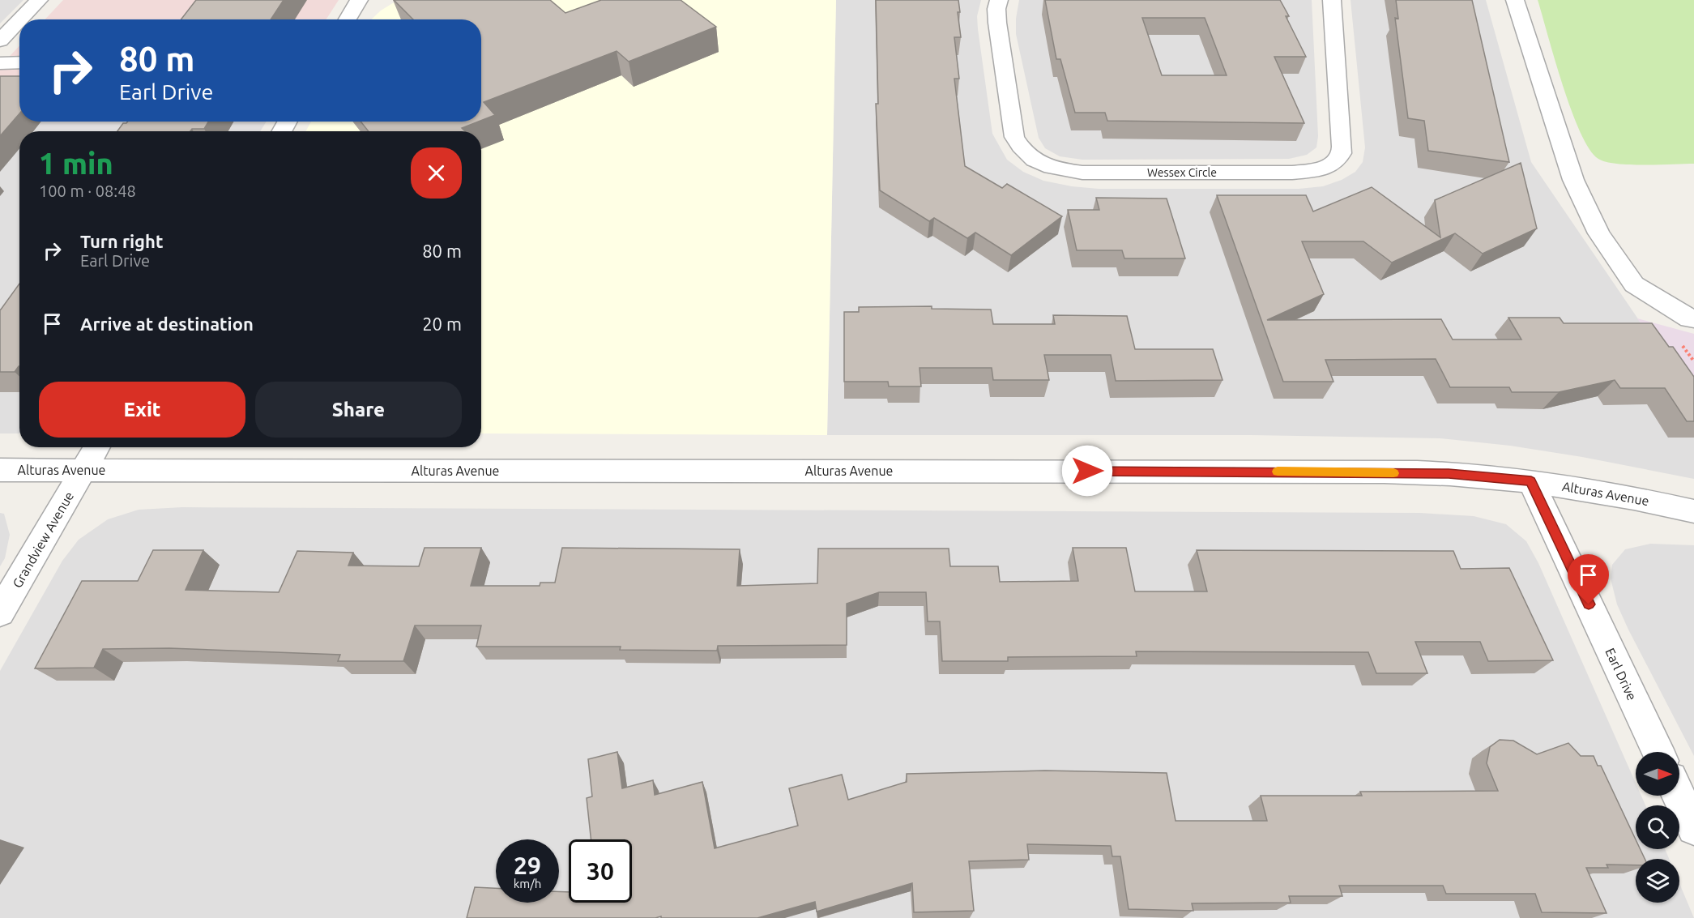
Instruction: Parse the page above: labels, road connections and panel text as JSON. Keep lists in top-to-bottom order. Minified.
{"streets":{"street":["Wessex Circle","Alturas Avenue","Grandview Avenue","Earl Drive"]},"crossings":[["Alturas Avenue","Grandview Avenue"],["Alturas Avenue","Earl Drive"]],"north":"right","page":{"turn":["80 m","Earl Drive"],"heading":["1 min","100 m · 08:48"],"list":[{"name":"Turn right","note":"Earl Drive","value":"80 m"},{"name":"Arrive at destination","value":"20 m"}],"buttons":["Exit","Share"],"speed":"29 km/h","limit":"30"}}
